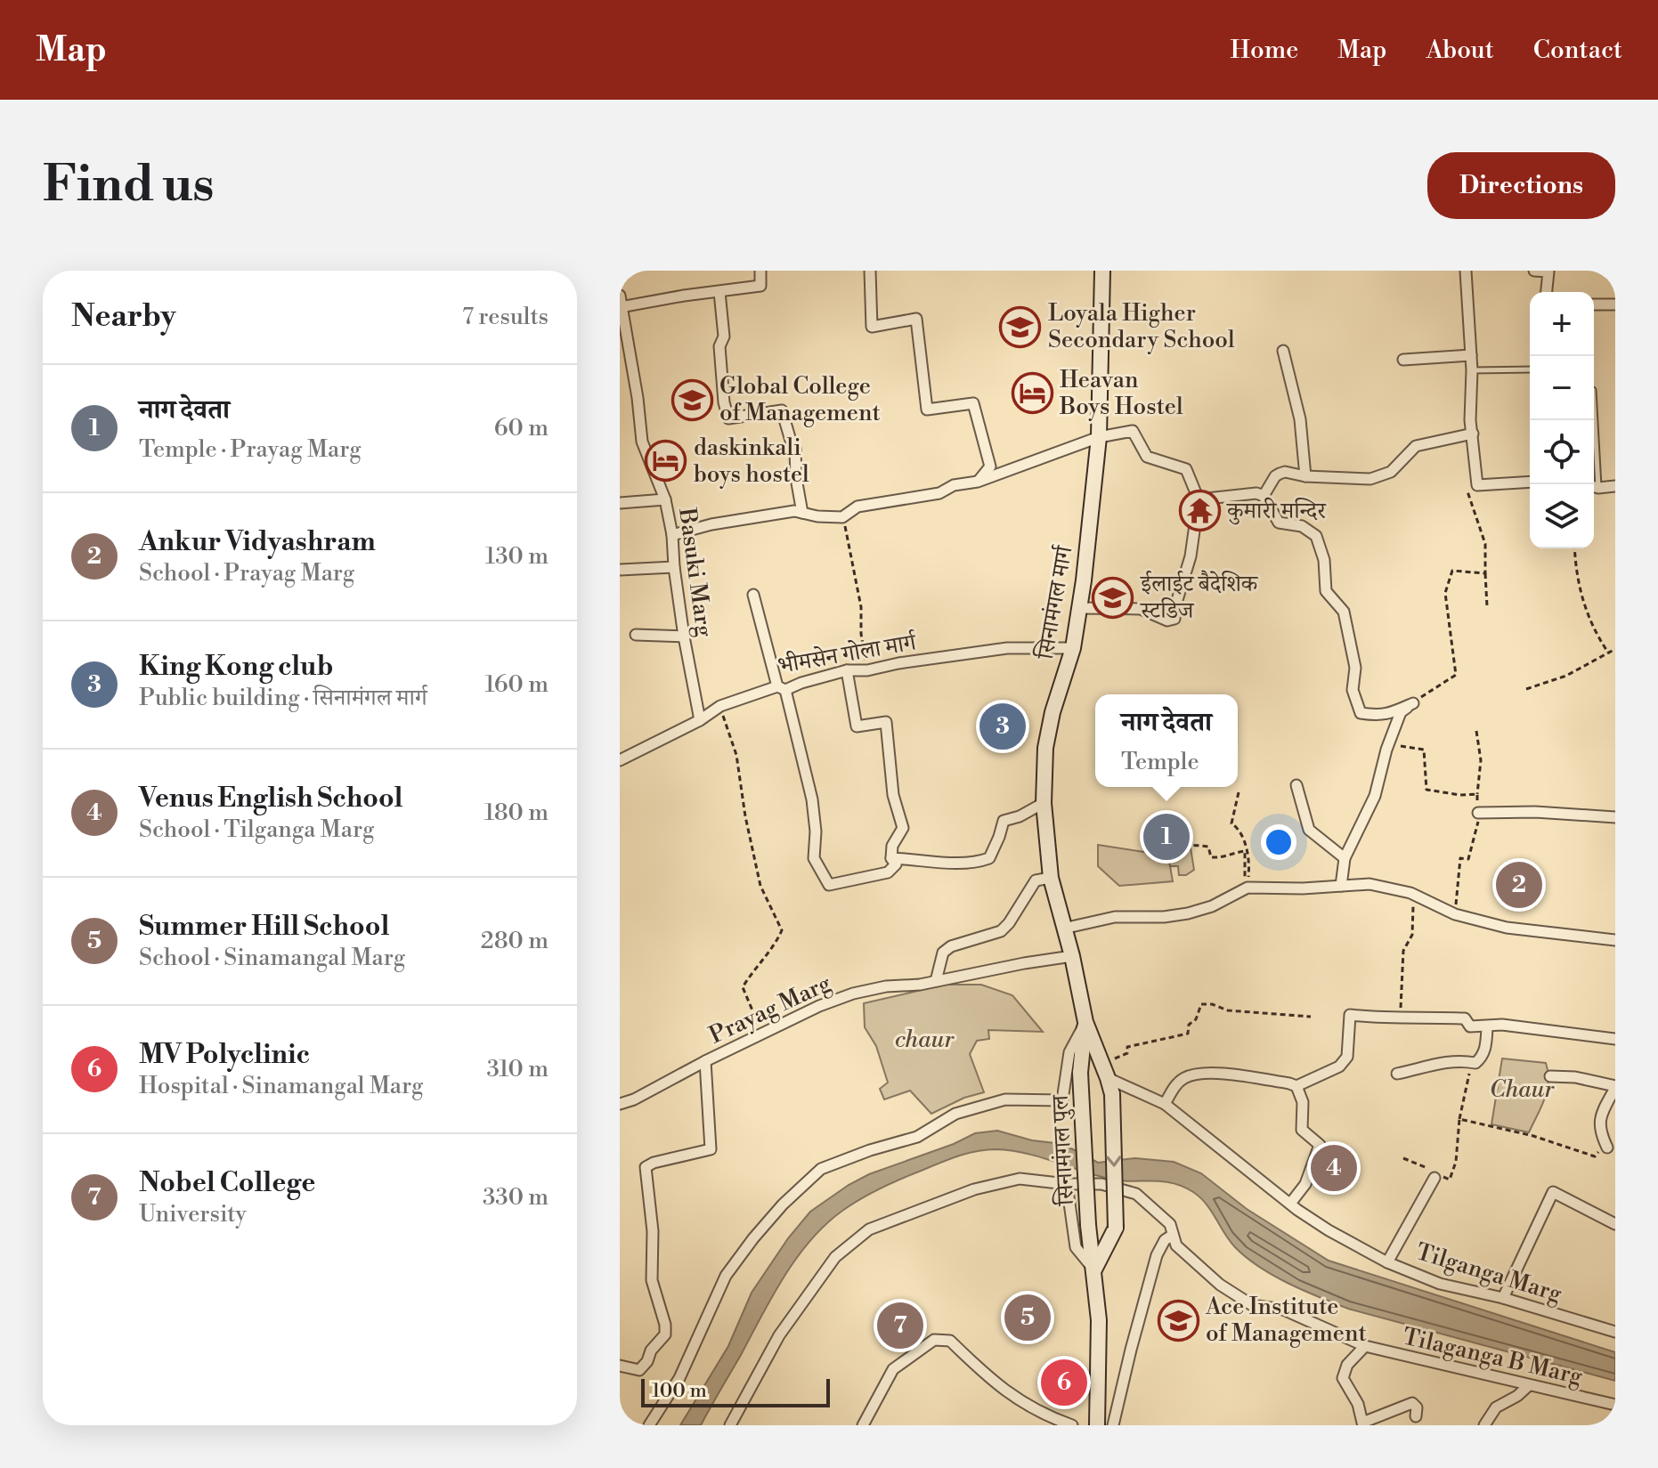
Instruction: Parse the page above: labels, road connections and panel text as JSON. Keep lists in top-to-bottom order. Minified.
{"streets":{"main road":["सिनामंगल मार्ग","सिनामंगल पुल"],"street":["Basuki Marg","भीमसेन गोला मार्ग","Prayag Marg","Tilganga Marg","Tilaganga B Marg"]},"crossings":[["Basuki Marg","भीमसेन गोला मार्ग"],["सिनामंगल मार्ग","भीमसेन गोला मार्ग"],["सिनामंगल मार्ग","Prayag Marg"],["सिनामंगल मार्ग","सिनामंगल पुल"]],"parks":["chaur","Chaur"],"places":{"school or university":["Loyala Higher Secondary School","Global College of Management","ईलाईट बैदेशिक स्टडिज","Ace Institute of Management"],"hotel":["Heavan Boys Hostel","daskinkali boys hostel"],"temple":["कुमारी मन्दिर"]},"scale_bar":"100 m","page":{"header":"Map","nav":["Home","Map","About","Contact"],"buttons":"Directions","title":"Find us","heading":["Nearby","7 results"],"map_buttons":["+","−"],"list":[{"mark":"1","name":"नाग देवता","note":"Temple · Prayag Marg","value":"60 m"},{"mark":"2","name":"Ankur Vidyashram","note":"School · Prayag Marg","value":"130 m"},{"mark":"3","name":"King Kong club","note":"Public building · सिनामंगल मार्ग","value":"160 m"},{"mark":"4","name":"Venus English School","note":"School · Tilganga Marg","value":"180 m"},{"mark":"5","name":"Summer Hill School","note":"School · Sinamangal Marg","value":"280 m"},{"mark":"6","name":"MV Polyclinic","note":"Hospital · Sinamangal Marg","value":"310 m"},{"mark":"7","name":"Nobel College","note":"University","value":"330 m"}],"popup":["नाग देवता","Temple"],"pins":["3","1","2","4","5","7","6"],"scale":"100 m"}}
